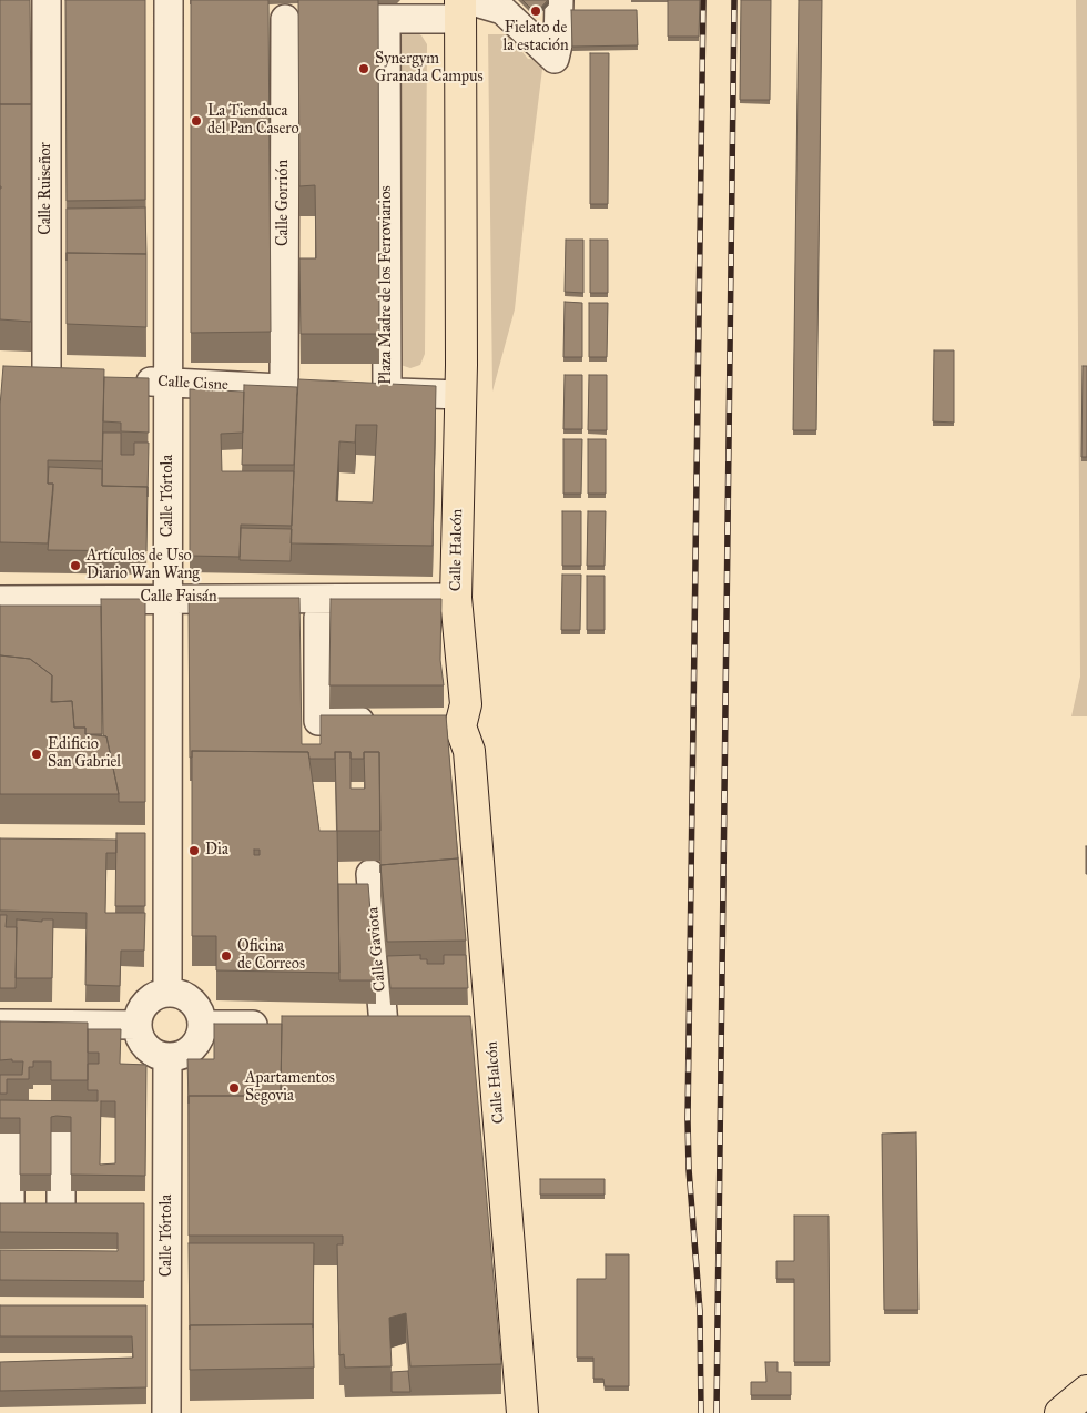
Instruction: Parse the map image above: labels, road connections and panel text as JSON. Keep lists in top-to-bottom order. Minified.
{"streets":{"main road":["Calle Halcón"],"street":["Calle Ruiseñor","Calle Gorrión","Plaza Madre de los Ferroviarios","Calle Cisne","Calle Tórtola","Calle Faisán","Calle Gaviota"]},"crossings":[["Calle Gorrión","Calle Cisne"],["Plaza Madre de los Ferroviarios","Calle Halcón"],["Calle Cisne","Calle Tórtola"],["Calle Tórtola","Calle Faisán"],["Calle Halcón","Calle Faisán"]],"places":["Fielato de la estación","Synergym Granada Campus","La Tienduca del Pan Casero","Artículos de Uso Diario Wan Wang","Edificio San Gabriel","Dia","Oficina de Correos","Apartamentos Segovia"]}
